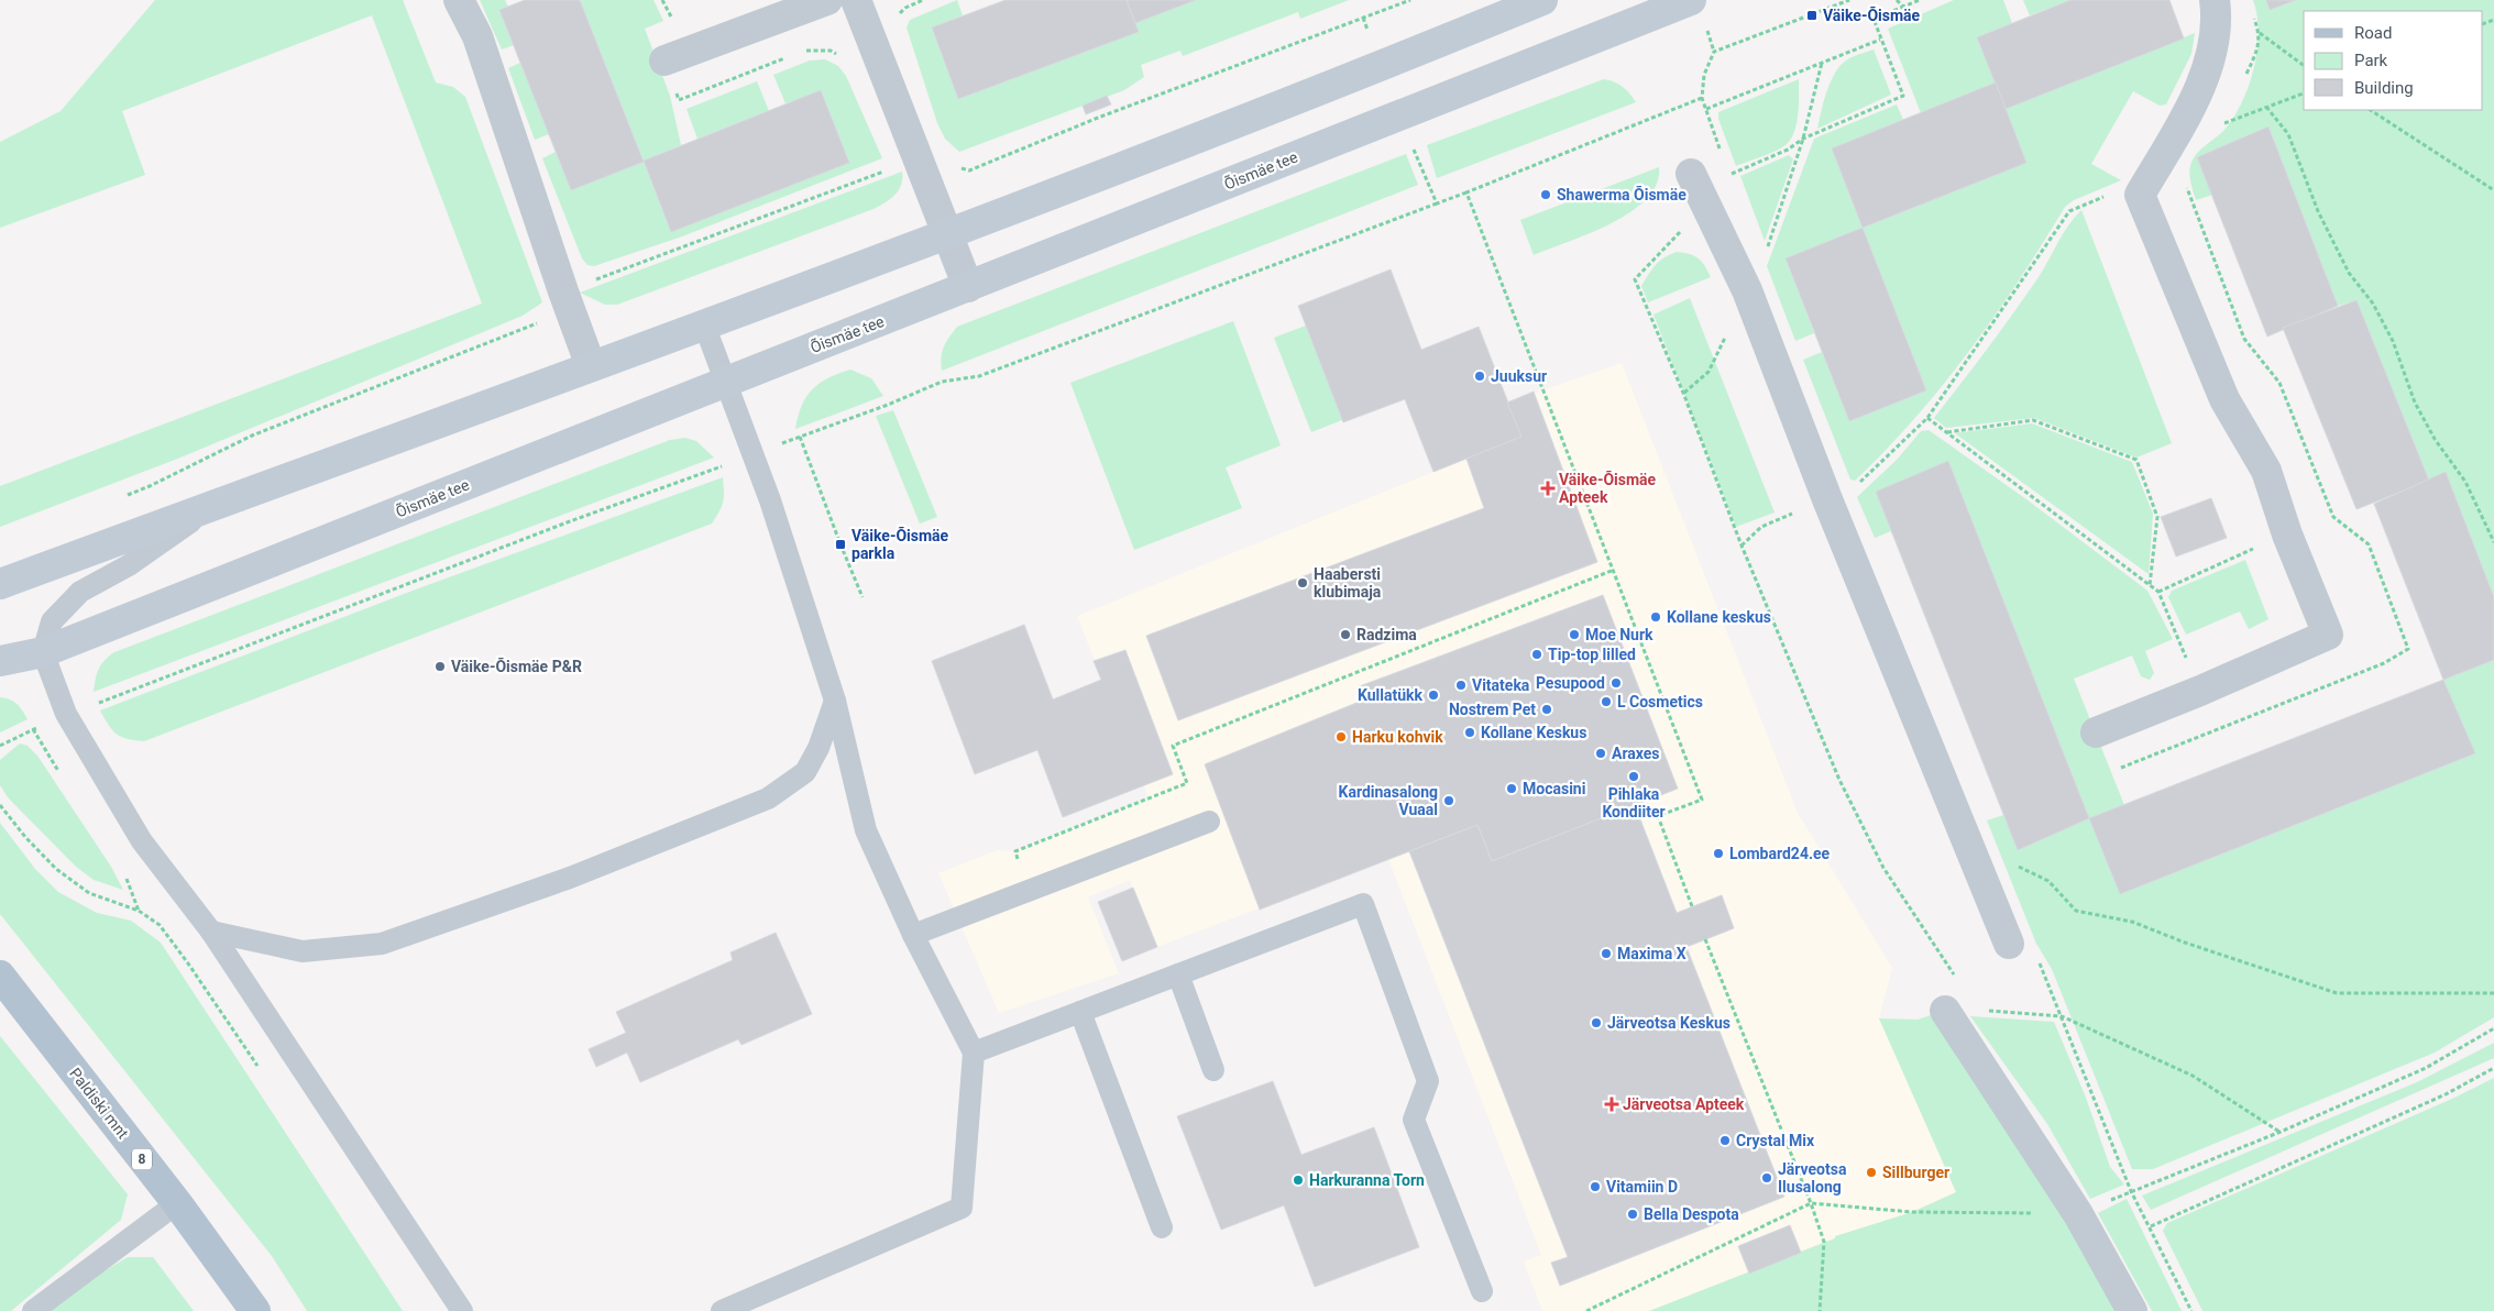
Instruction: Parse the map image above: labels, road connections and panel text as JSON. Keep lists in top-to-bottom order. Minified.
{"streets":{"main road":["Õismäe tee","Paldiski mnt","8"]},"places":{"transit":["Väike-Õismäe","Väike-Õismäe parkla"],"other":["Shawerma Õismäe","Juuksur","Haabersti klubimaja","Kollane keskus","Radzima","Moe Nurk","Tip-top lilled","Väike-Õismäe P&R","Pesupood","Vitateka","Kullatükk","L Cosmetics","Nostrem Pet","Kollane Keskus","Harku kohvik","Araxes","Pihlaka Kondiiter","Mocasini","Kardinasalong Vuaal","Lombard24.ee","Maxima X","Järveotsa Keskus","Crystal Mix","Sillburger","Järveotsa Ilusalong","Harkuranna Torn","Vitamiin D","Bella Despota"],"health":["Väike-Õismäe Apteek","Järveotsa Apteek"]},"legend":["Road","Park","Building"]}
